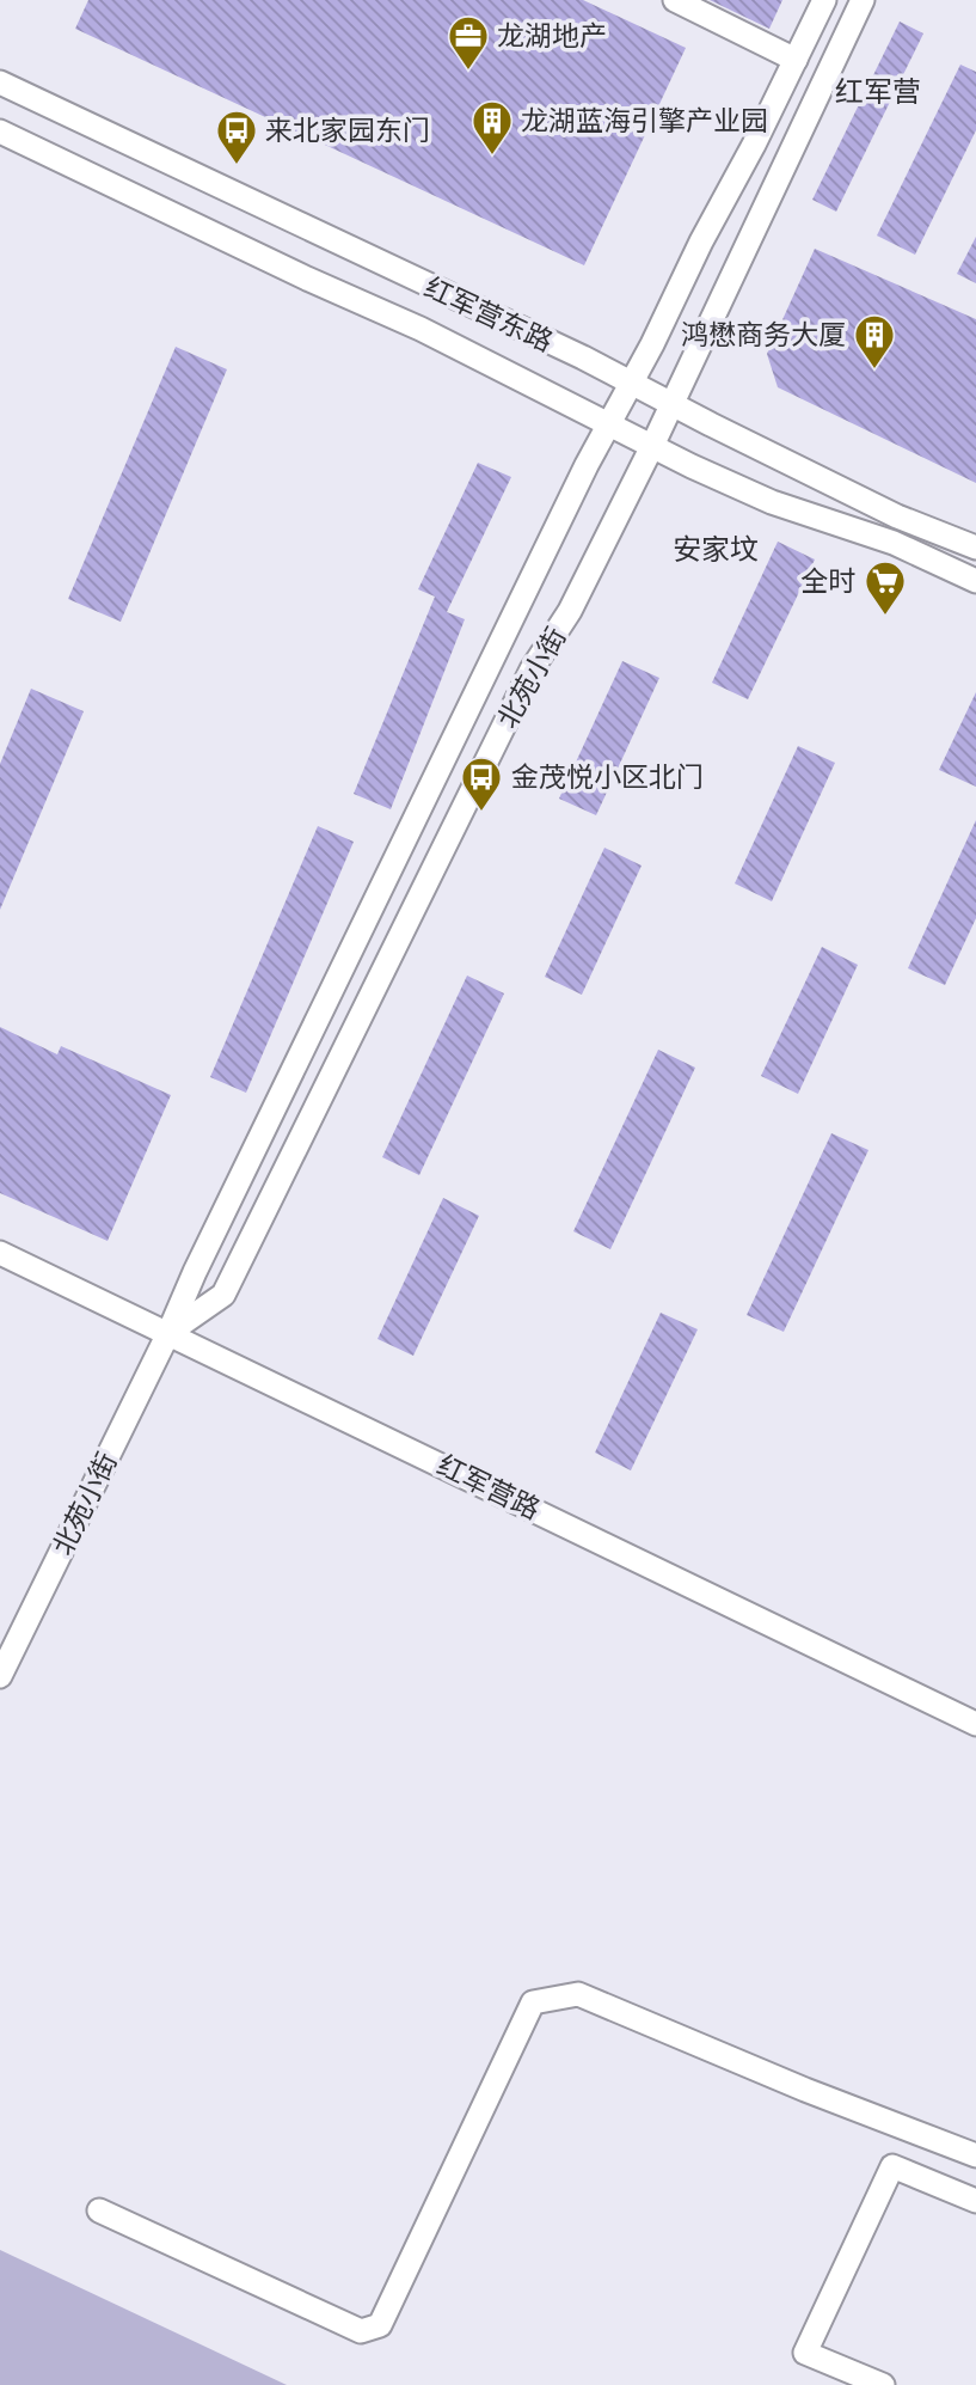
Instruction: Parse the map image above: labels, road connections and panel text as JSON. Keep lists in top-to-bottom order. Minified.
{"streets":{"street":["红军营东路","北苑小街","红军营路"]},"crossings":[["红军营东路","北苑小街"],["北苑小街","红军营路"]],"districts":["红军营","安家坟"],"places":{"office":["龙湖地产"],"building":["龙湖蓝海引擎产业园","鸿懋商务大厦"],"bus stop":["来北家园东门","金茂悦小区北门"],"supermarket":["全时"]}}
